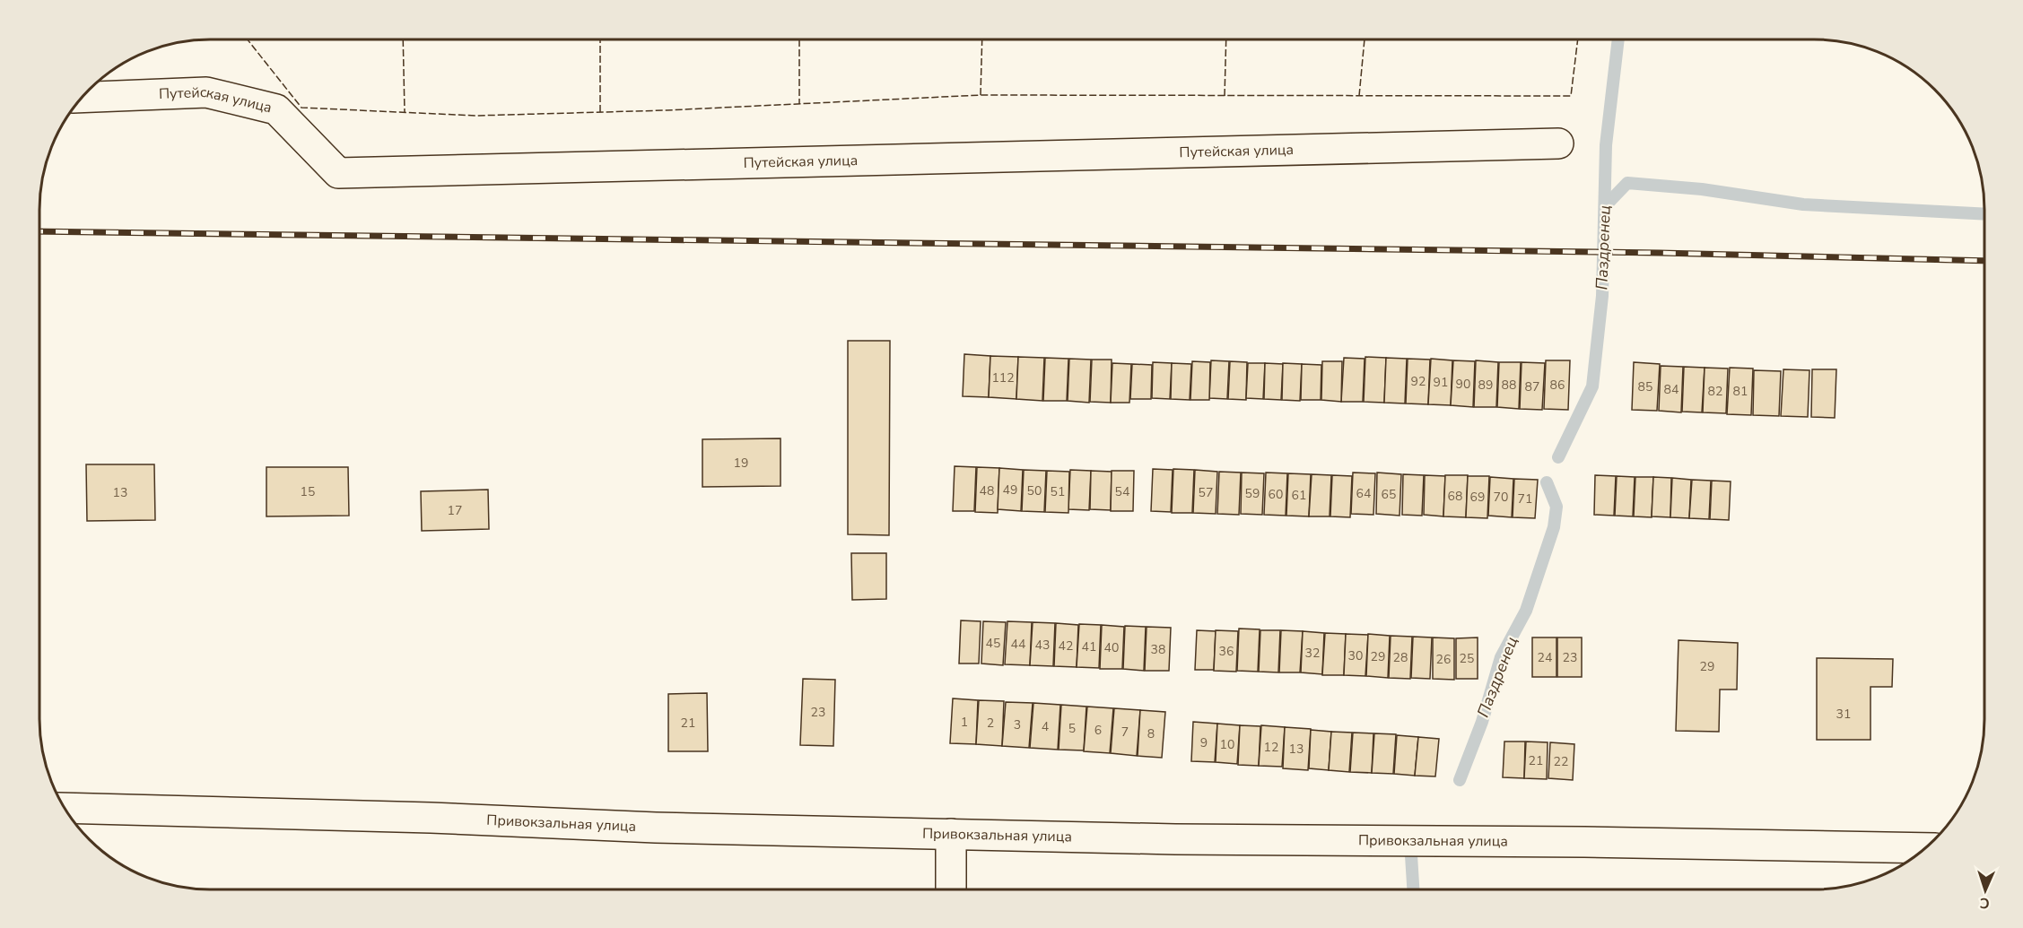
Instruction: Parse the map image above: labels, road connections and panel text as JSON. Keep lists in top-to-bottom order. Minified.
{"streets":{"street":["Путейская улица","Привокзальная улица"]},"water":["Паздренец"],"house_numbers":["112","92","91","90","89","88","86","87","85","84","82","81","19","49","48","50","15","51","54","13","57","59","64","60","65","61","68","69","70","71","17","45","44","43","42","41","40","38","36","32","30","29","28","24","23","25","26","29","23","31","1","21","2","3","4","5","6","7","8","9","10","12","13","21","22"],"north":"bottom"}
